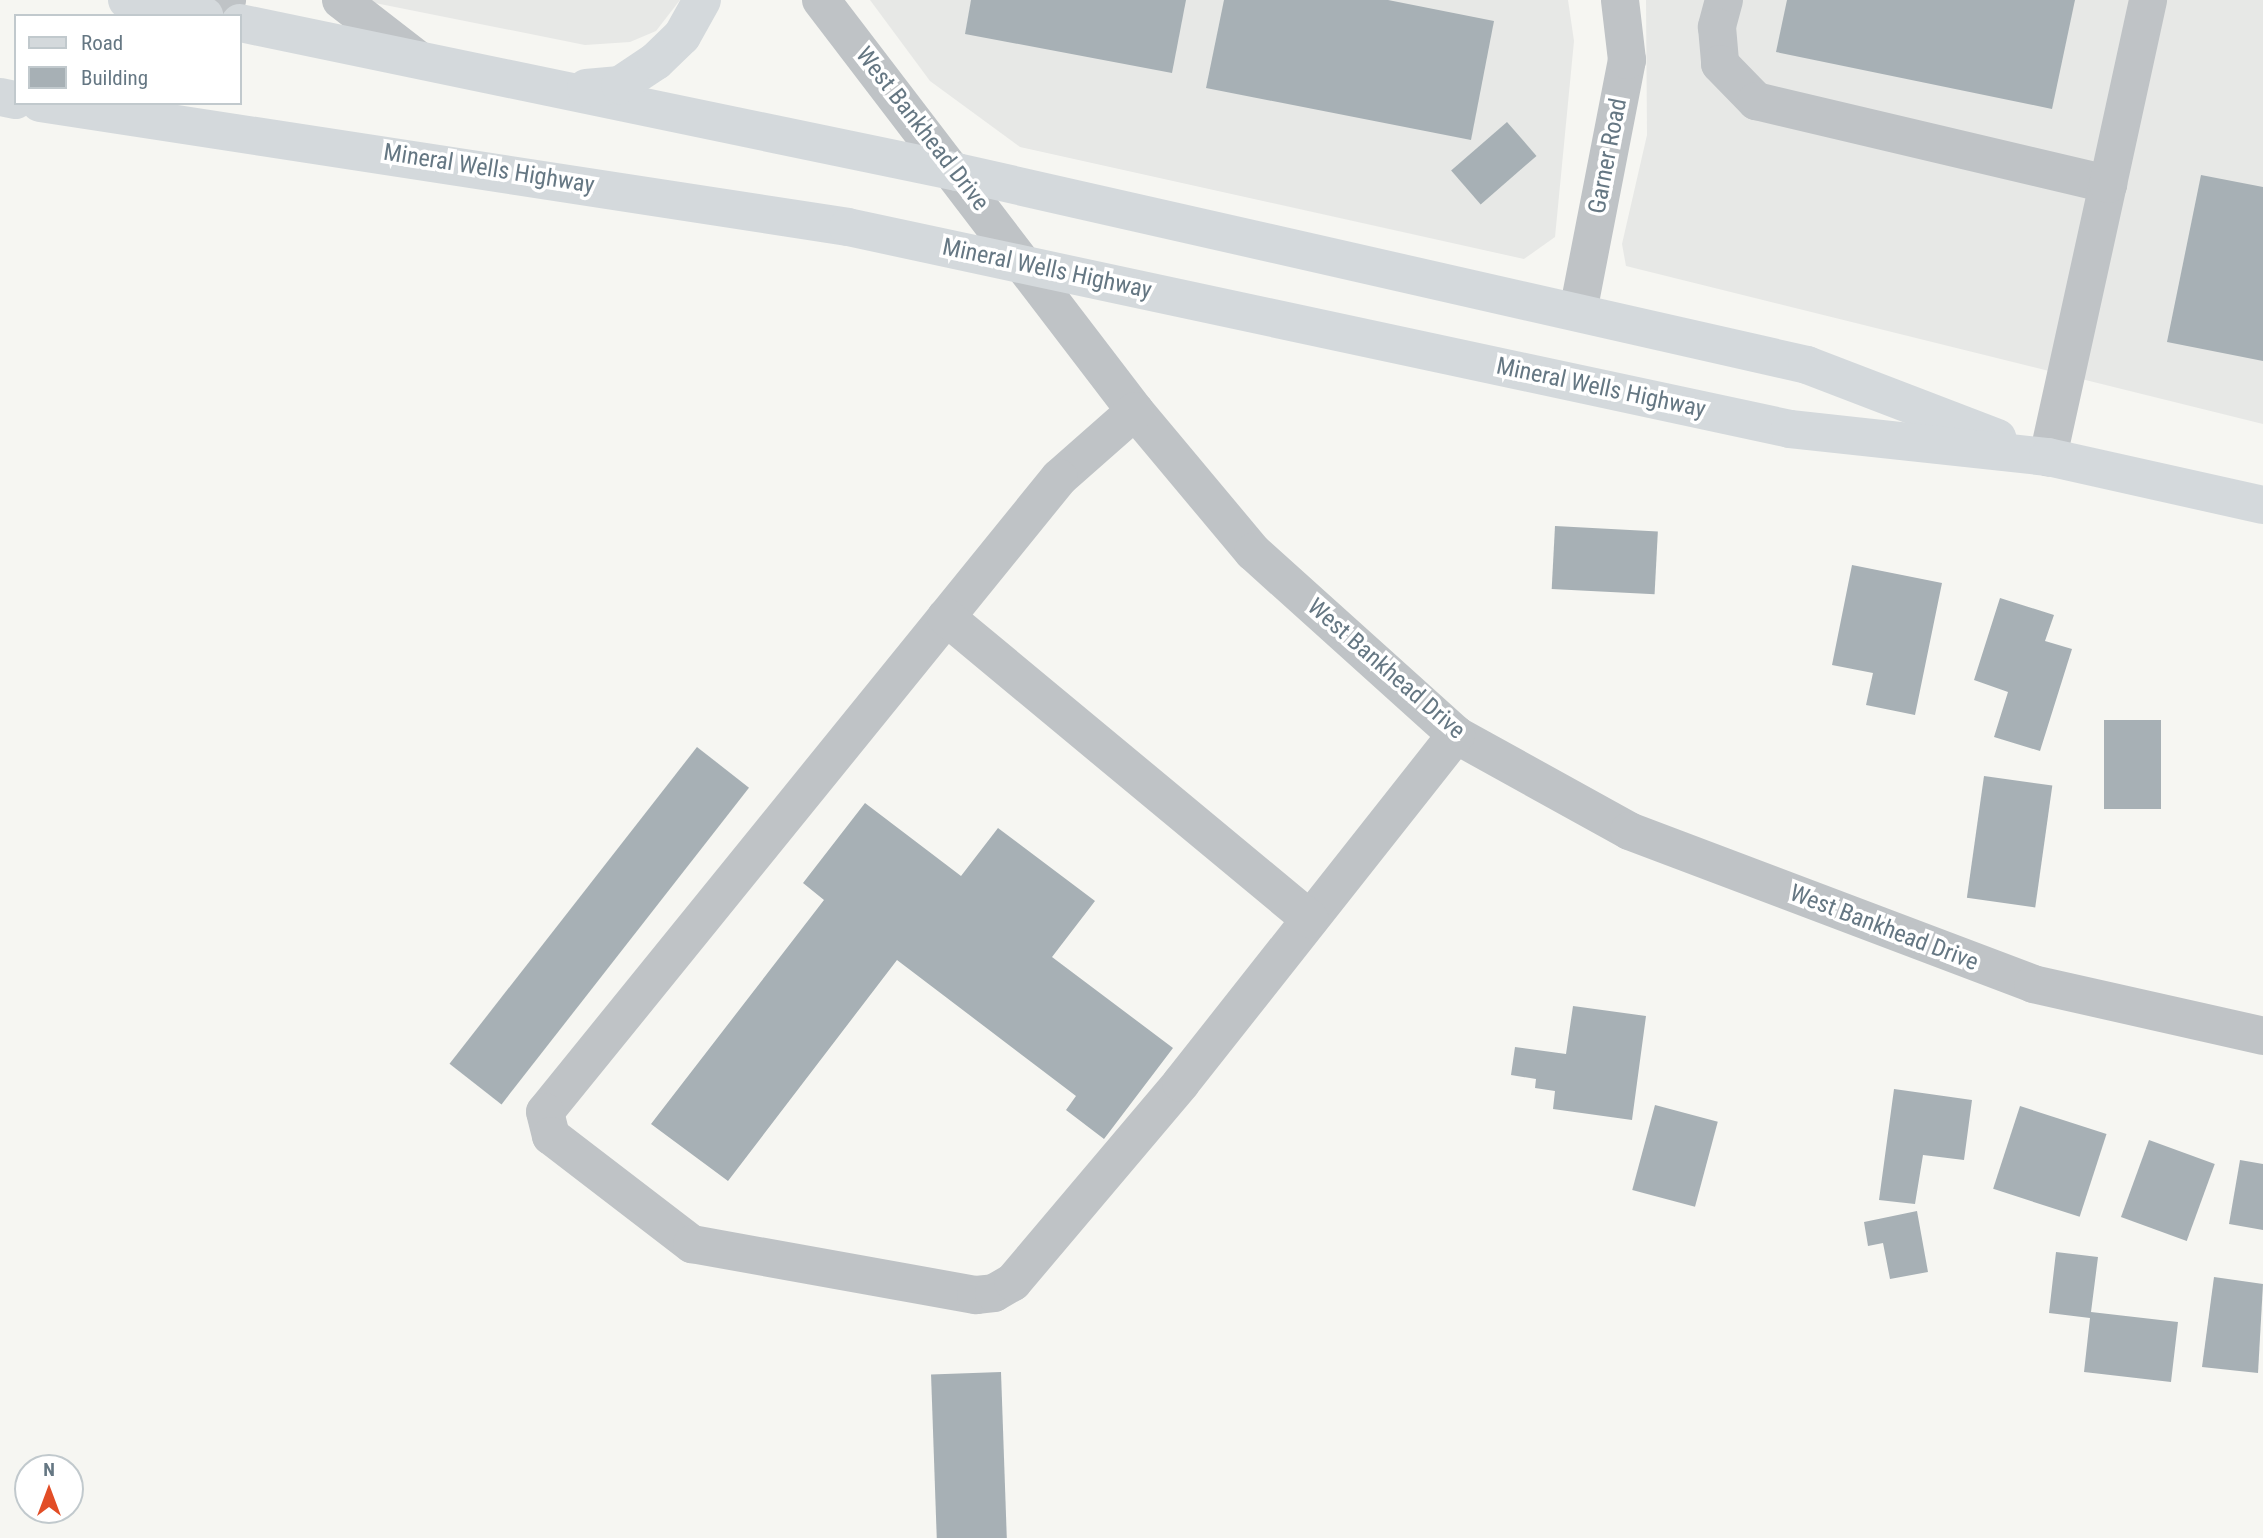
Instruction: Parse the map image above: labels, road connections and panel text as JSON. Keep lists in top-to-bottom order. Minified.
{"streets":{"main road":["Mineral Wells Highway"],"street":["West Bankhead Drive","Garner Road"]},"crossings":[["West Bankhead Drive","Mineral Wells Highway"],["Garner Road","Mineral Wells Highway"]],"legend":["Road","Building"],"north":"top"}
